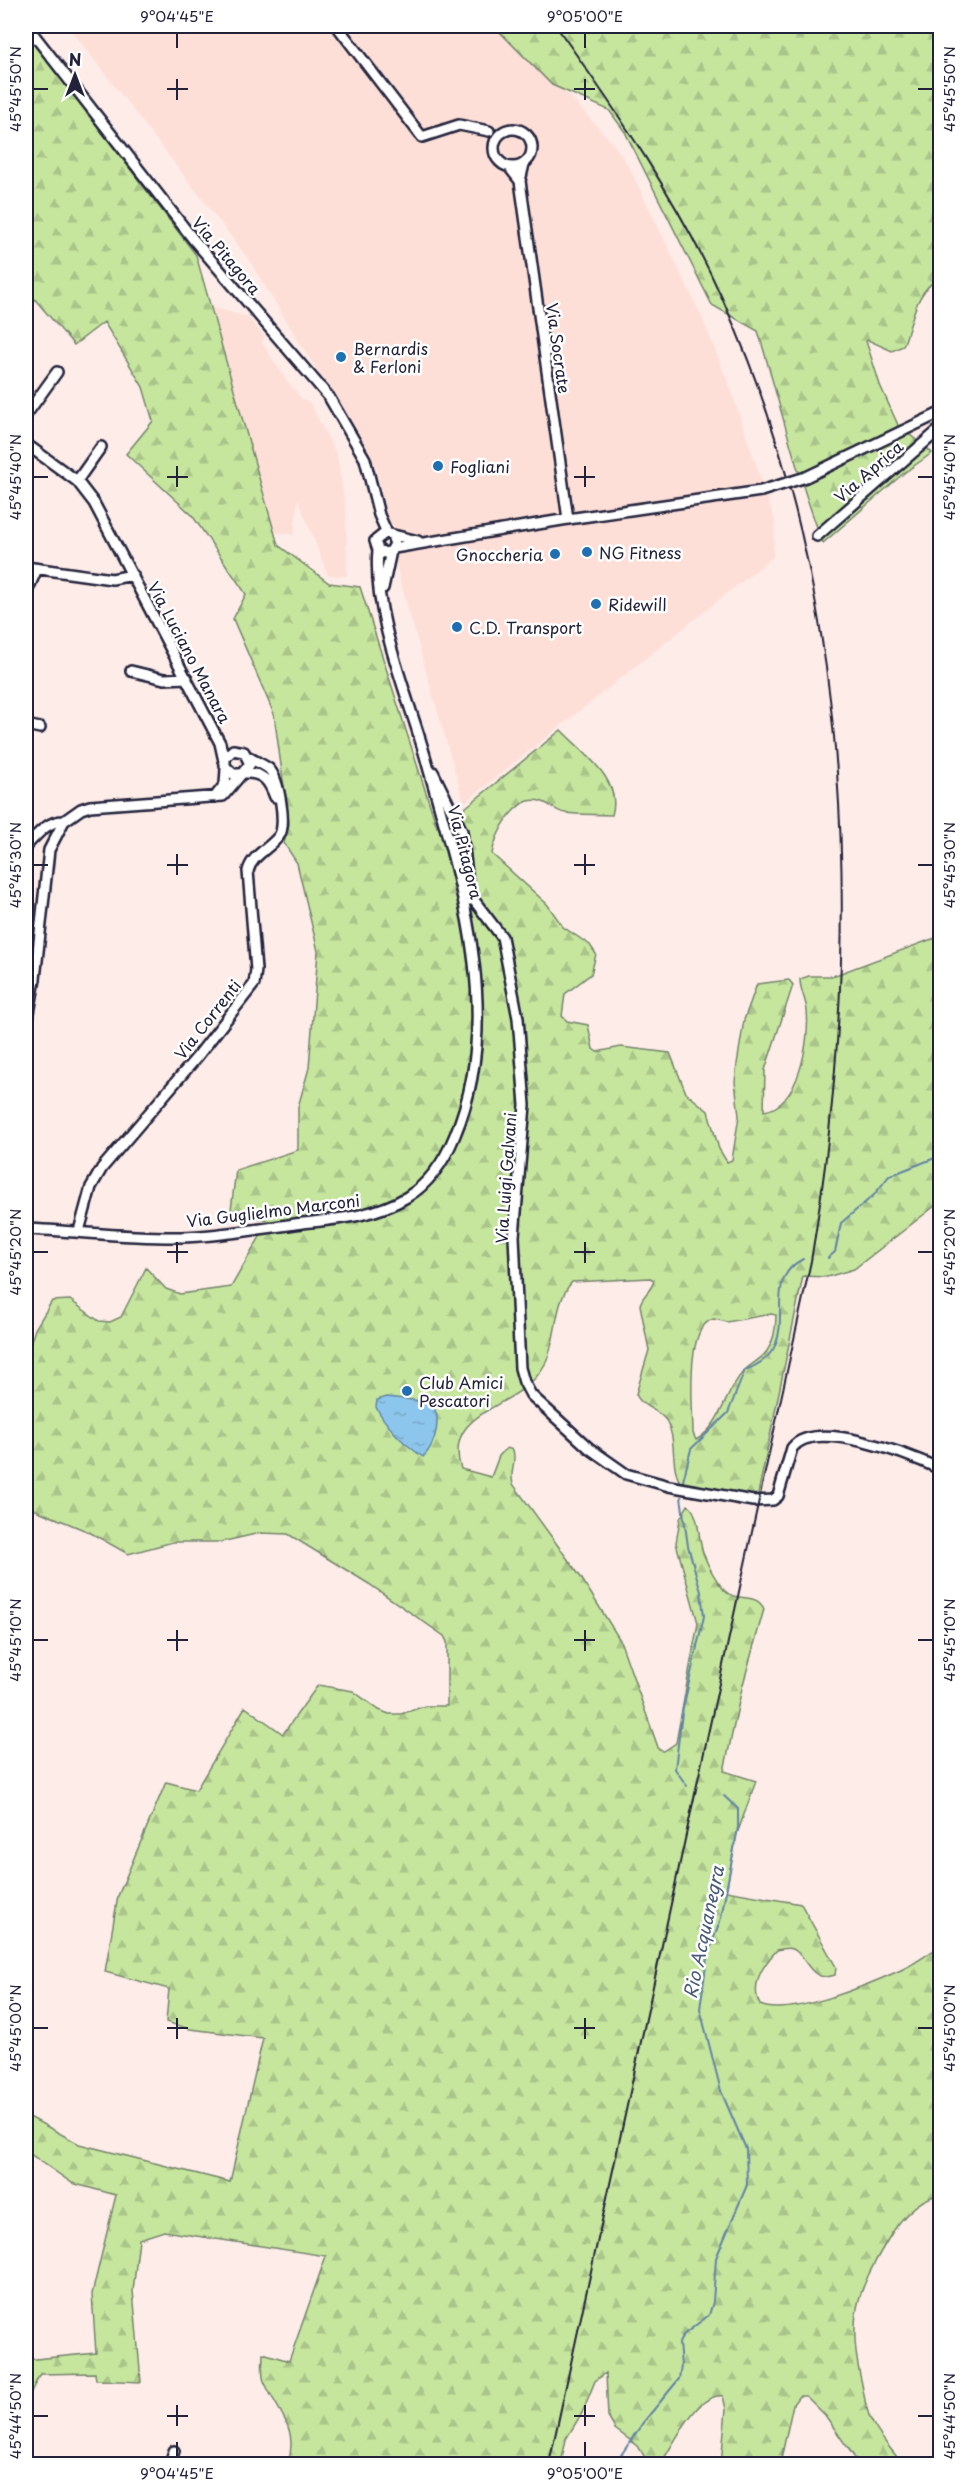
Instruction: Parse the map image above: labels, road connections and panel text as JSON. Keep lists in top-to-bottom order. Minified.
{"streets":{"street":["Via Pitagora","Via Socrate","Via Aprica","Via Luciano Manara","Via Correnti","Via Luigi Galvani","Via Guglielmo Marconi"]},"crossings":[["Via Pitagora","Via Luigi Galvani"],["Via Pitagora","Via Guglielmo Marconi"],["Via Luciano Manara","Via Correnti"],["Via Correnti","Via Guglielmo Marconi"]],"water":["Rio Acquanegra"],"places":["Bernardis & Ferloni","Fogliani","NG Fitness","Gnoccheria","Ridewill","C.D. Transport","Club Amici Pescatori"],"north":"top","coordinates":["9°04'45\"E","9°05'00\"E","45°45'50\"N","45°45'40\"N","45°45'30\"N","45°45'20\"N","45°45'10\"N","45°45'00\"N","45°44'50\"N"]}
